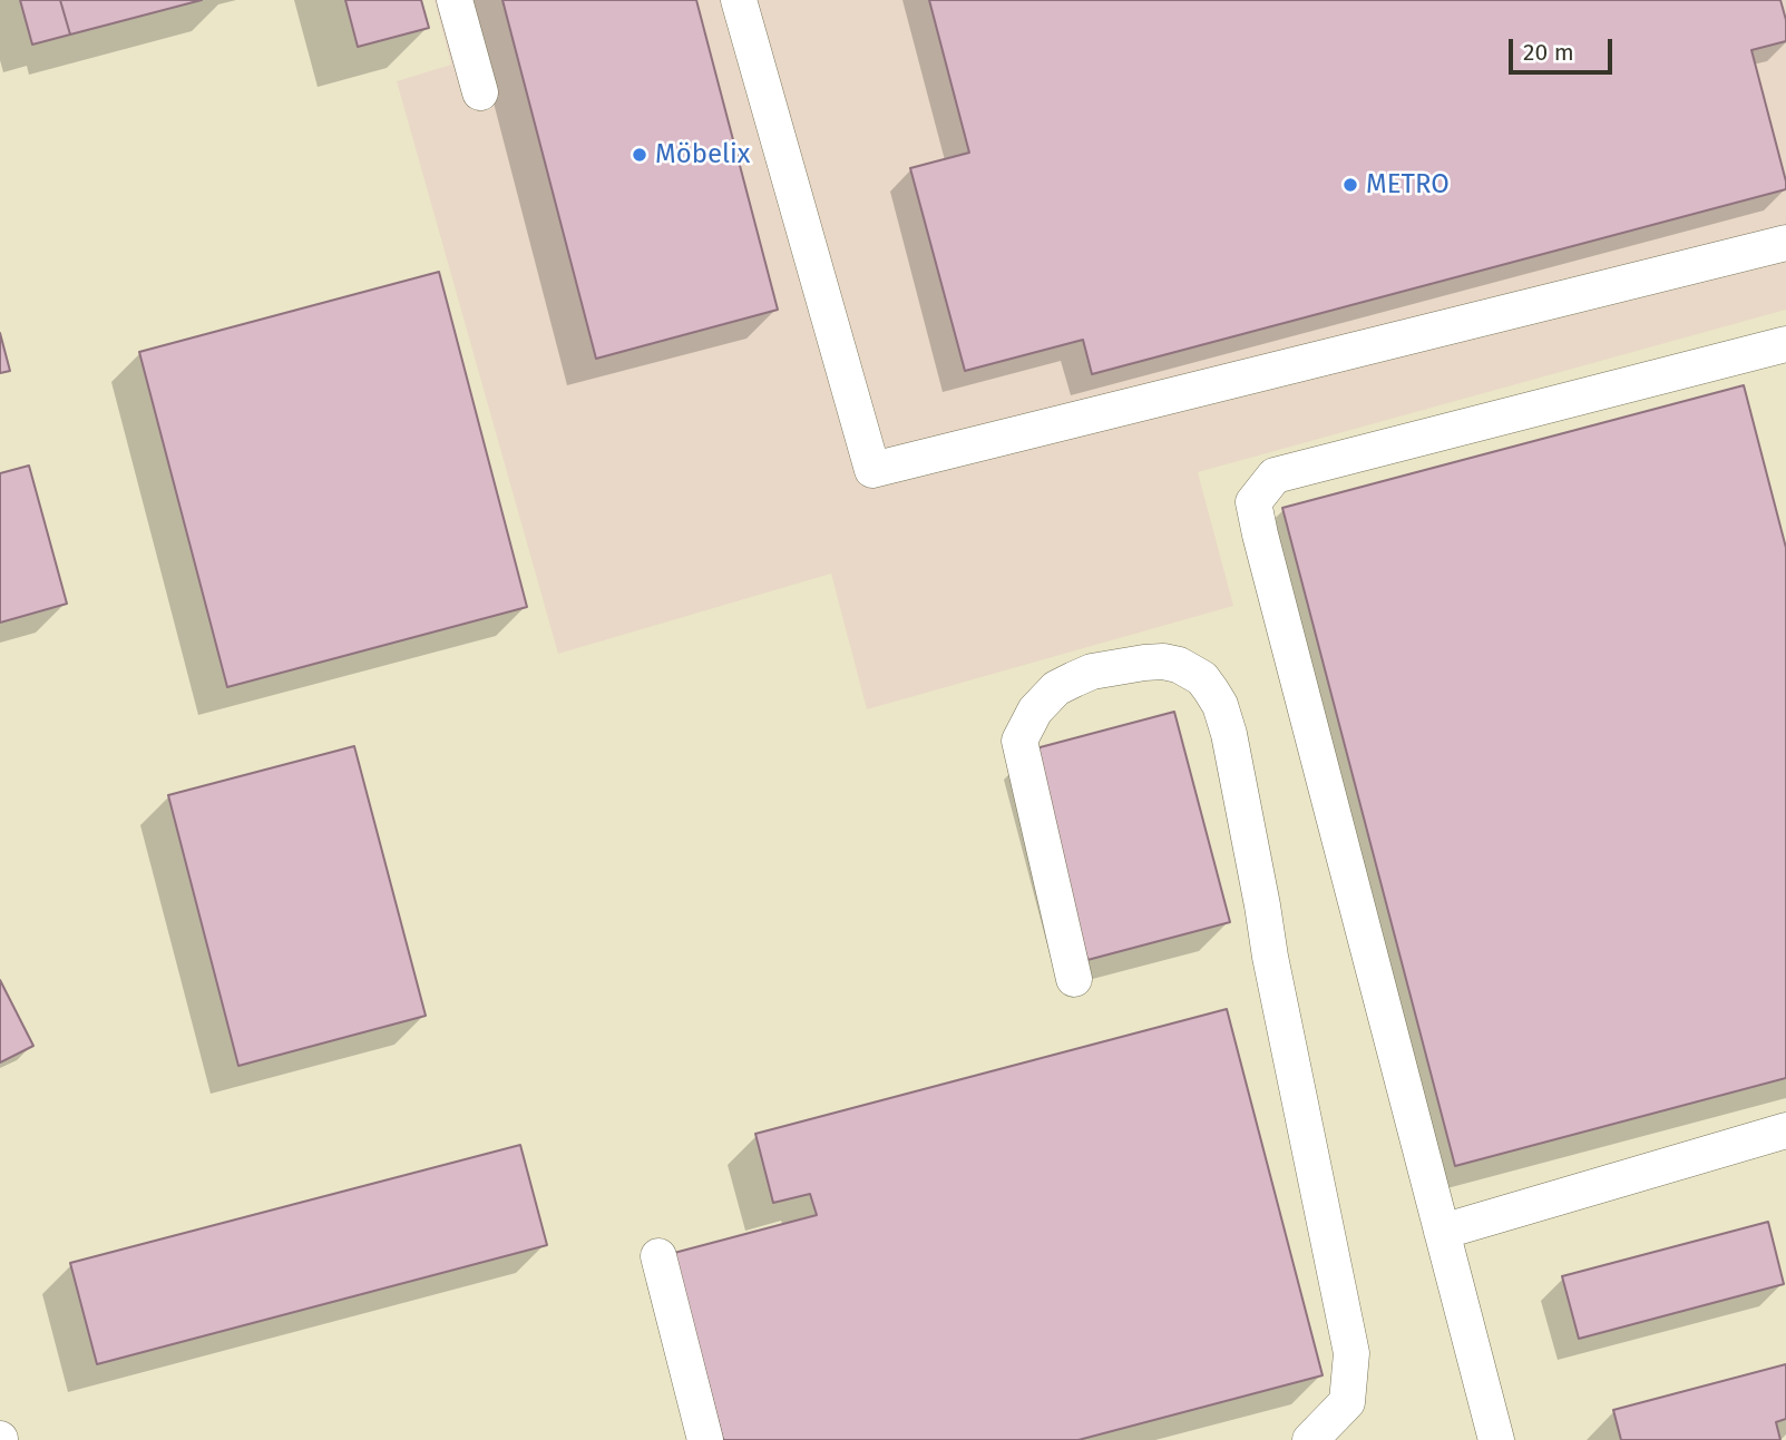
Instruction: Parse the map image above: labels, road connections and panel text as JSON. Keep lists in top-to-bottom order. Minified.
{"places":["Möbelix","METRO"],"scale_bar":"20 m"}
